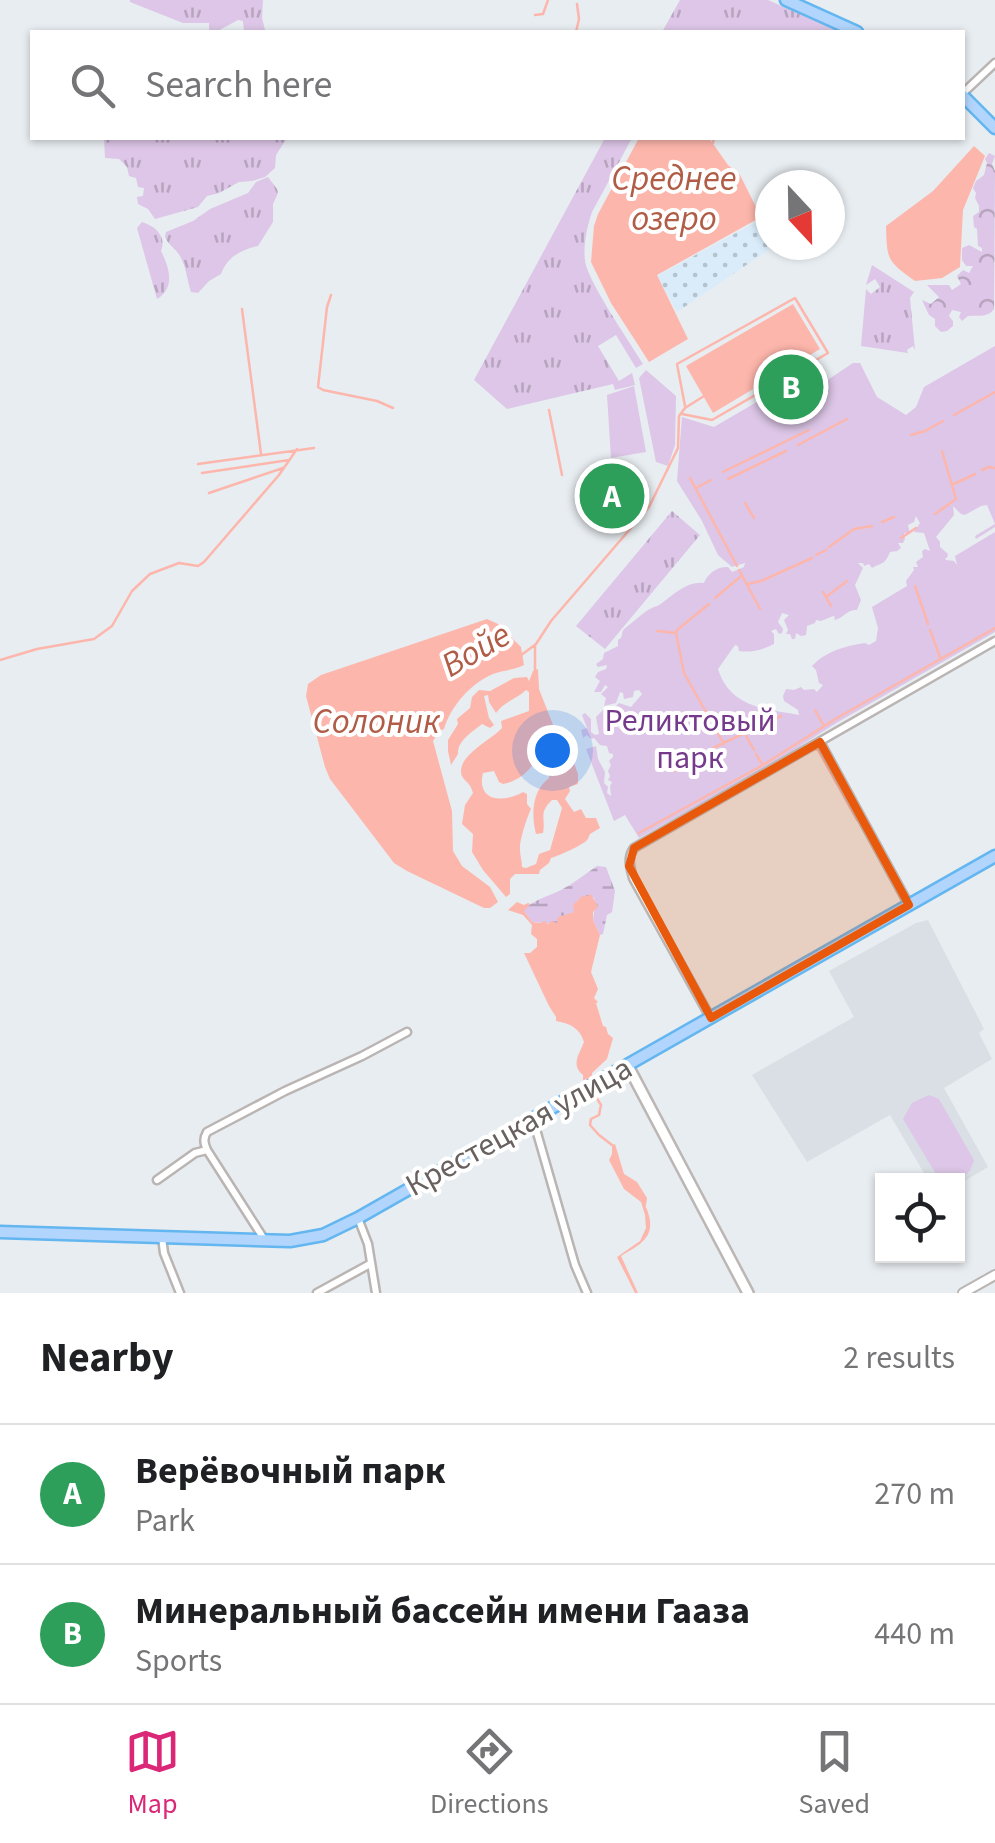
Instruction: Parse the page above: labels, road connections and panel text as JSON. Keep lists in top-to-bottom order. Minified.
{"streets":{"main road":["Крестецкая улица"]},"water":["Среднее озеро","Войе","Солоник"],"parks":["Реликтовый парк"],"north":"bottom","page":{"search":"Search here","pins":["B","A"],"heading":["Nearby","2 results"],"list":[{"mark":"A","name":"Верёвочный парк","note":"Park","value":"270 m"},{"mark":"B","name":"Минеральный бассейн имени Гааза","note":"Sports","value":"440 m"}],"nav":["Map","Directions","Saved"]}}
